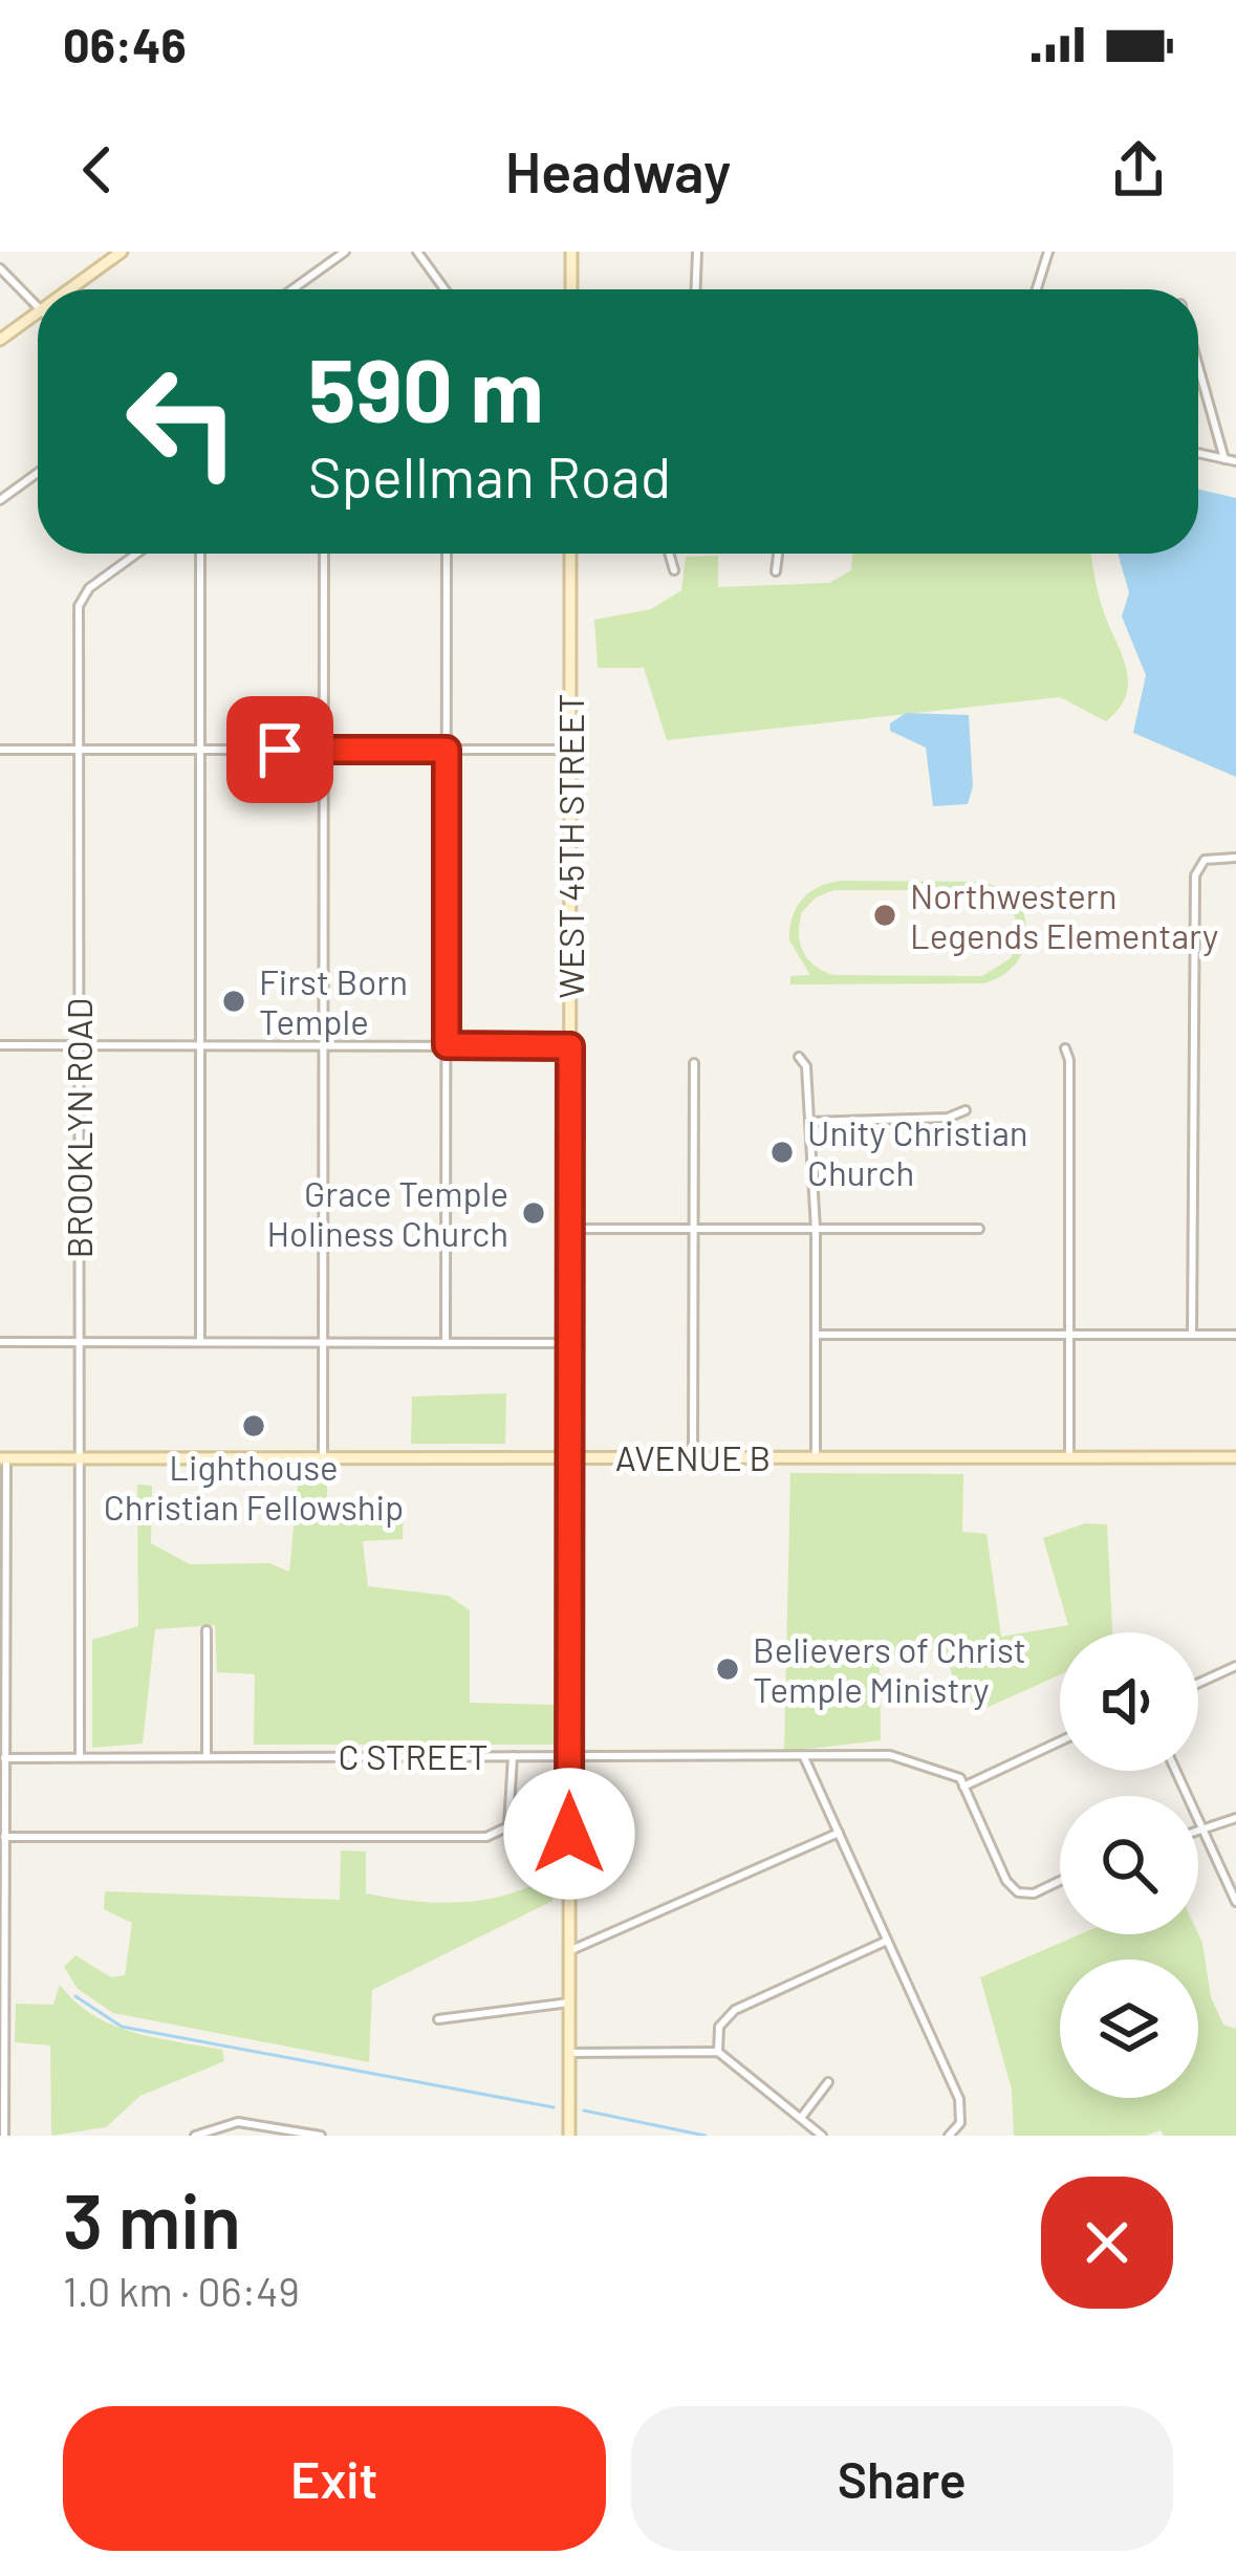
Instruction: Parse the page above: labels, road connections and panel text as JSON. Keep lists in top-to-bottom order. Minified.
{"streets":{"street":["WEST 45TH STREET","BROOKLYN ROAD","AVENUE B","C STREET"]},"crossings":[["WEST 45TH STREET","AVENUE B"],["WEST 45TH STREET","C STREET"],["BROOKLYN ROAD","AVENUE B"],["BROOKLYN ROAD","C STREET"]],"places":["Northwestern Legends Elementary","First Born Temple","Unity Christian Church","Grace Temple Holiness Church","Lighthouse Christian Fellowship","Believers of Christ Temple Ministry"],"page":{"status":"06:46","header":"Headway","turn":["590 m","Spellman Road"],"heading":["3 min","1.0 km · 06:49"],"buttons":["Exit","Share"]}}
